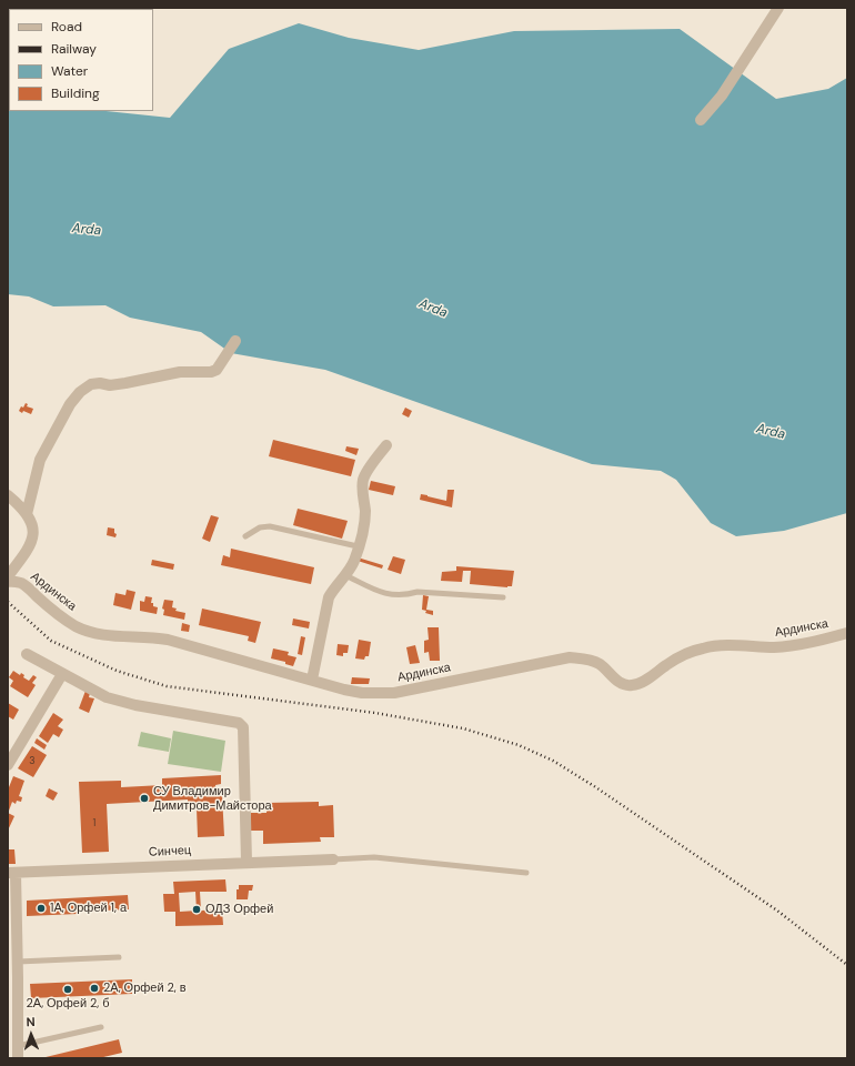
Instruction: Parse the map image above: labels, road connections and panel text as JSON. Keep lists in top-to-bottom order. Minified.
{"streets":{"street":["Ардинска","Синчец"]},"water":["Arda"],"places":["СУ Владимир Димитров-Майстора","1А, Орфей 1, а","ОДЗ Орфей","2А, Орфей 2, в","2А, Орфей 2, б"],"house_numbers":["3","1"],"legend":["Road","Railway","Water","Building"],"north":"top"}
